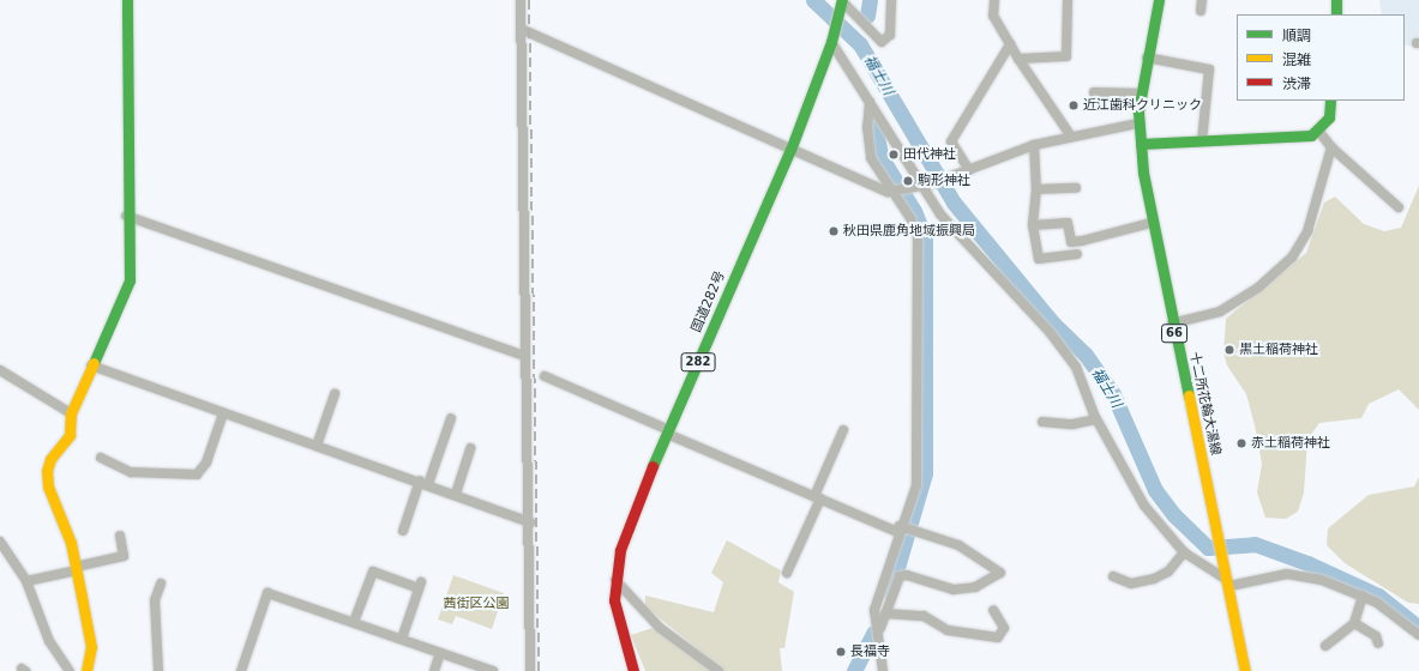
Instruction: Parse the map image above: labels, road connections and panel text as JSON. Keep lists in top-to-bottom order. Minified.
{"streets":{"main road":["国道282号","66","282","十二所花輪大湯線"]},"water":["福士川"],"parks":["茜街区公園"],"places":["近江歯科クリニック","田代神社","駒形神社","秋田県鹿角地域振興局","黒土稲荷神社","赤土稲荷神社","長福寺"],"legend":["順調","混雑","渋滞"]}
